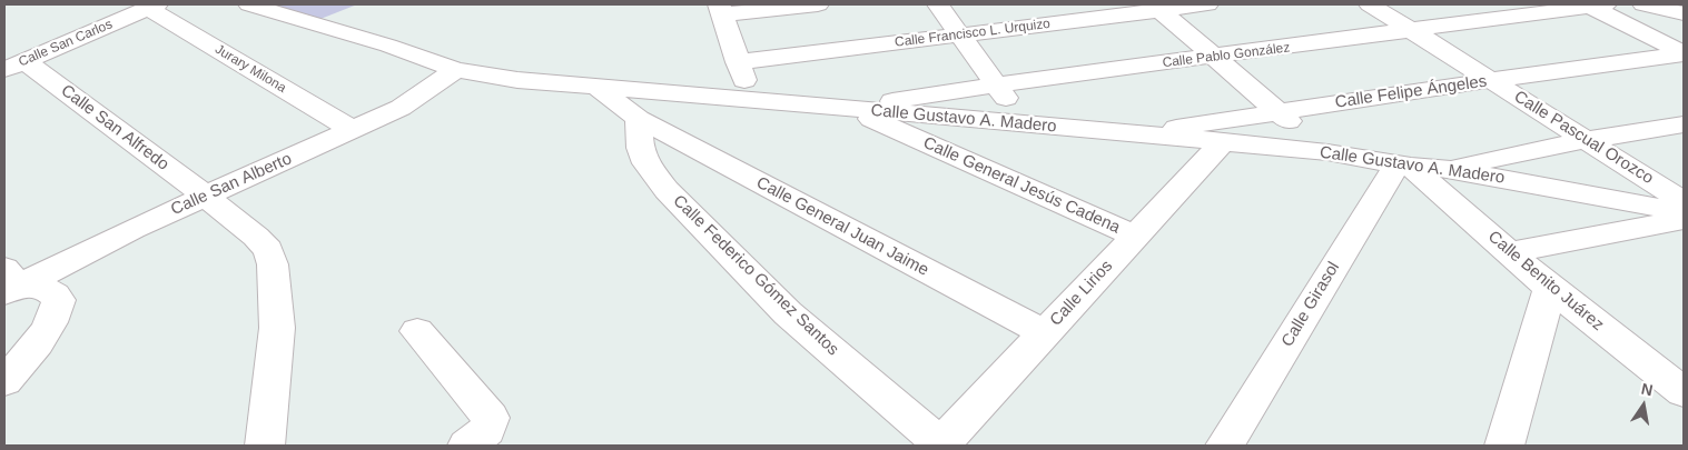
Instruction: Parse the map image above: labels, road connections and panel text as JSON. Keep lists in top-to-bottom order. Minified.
{"streets":{"street":["Calle Francisco L. Urquizo","Calle San Carlos","Calle Pablo González","Jurary Milona","Calle Felipe Ángeles","Calle Gustavo A. Madero","Calle San Alfredo","Calle Pascual Orozco","Calle San Alberto","Calle General Jesús Cadena","Calle General Juan Jaime","Calle Federico Gómez Santos","Calle Benito Juárez","Calle Lirios","Calle Girasol"]},"crossings":[["Calle San Carlos","Jurary Milona"],["Calle San Carlos","Calle San Alfredo"],["Calle Pablo González","Calle Gustavo A. Madero"],["Calle Pablo González","Calle Pascual Orozco"],["Calle Pablo González","Calle General Jesús Cadena"],["Jurary Milona","Calle San Alberto"],["Calle Felipe Ángeles","Calle Gustavo A. Madero"],["Calle Felipe Ángeles","Calle Pascual Orozco"],["Calle Gustavo A. Madero","Calle San Alberto"],["Calle Gustavo A. Madero","Calle General Jesús Cadena"],["Calle Gustavo A. Madero","Calle Benito Juárez"],["Calle Gustavo A. Madero","Calle Lirios"],["Calle Gustavo A. Madero","Calle Girasol"],["Calle San Alfredo","Calle San Alberto"],["Calle General Jesús Cadena","Calle Lirios"],["Calle General Juan Jaime","Calle Federico Gómez Santos"],["Calle General Juan Jaime","Calle Lirios"],["Calle Federico Gómez Santos","Calle Lirios"],["Calle Benito Juárez","Calle Girasol"]],"north":"top"}
